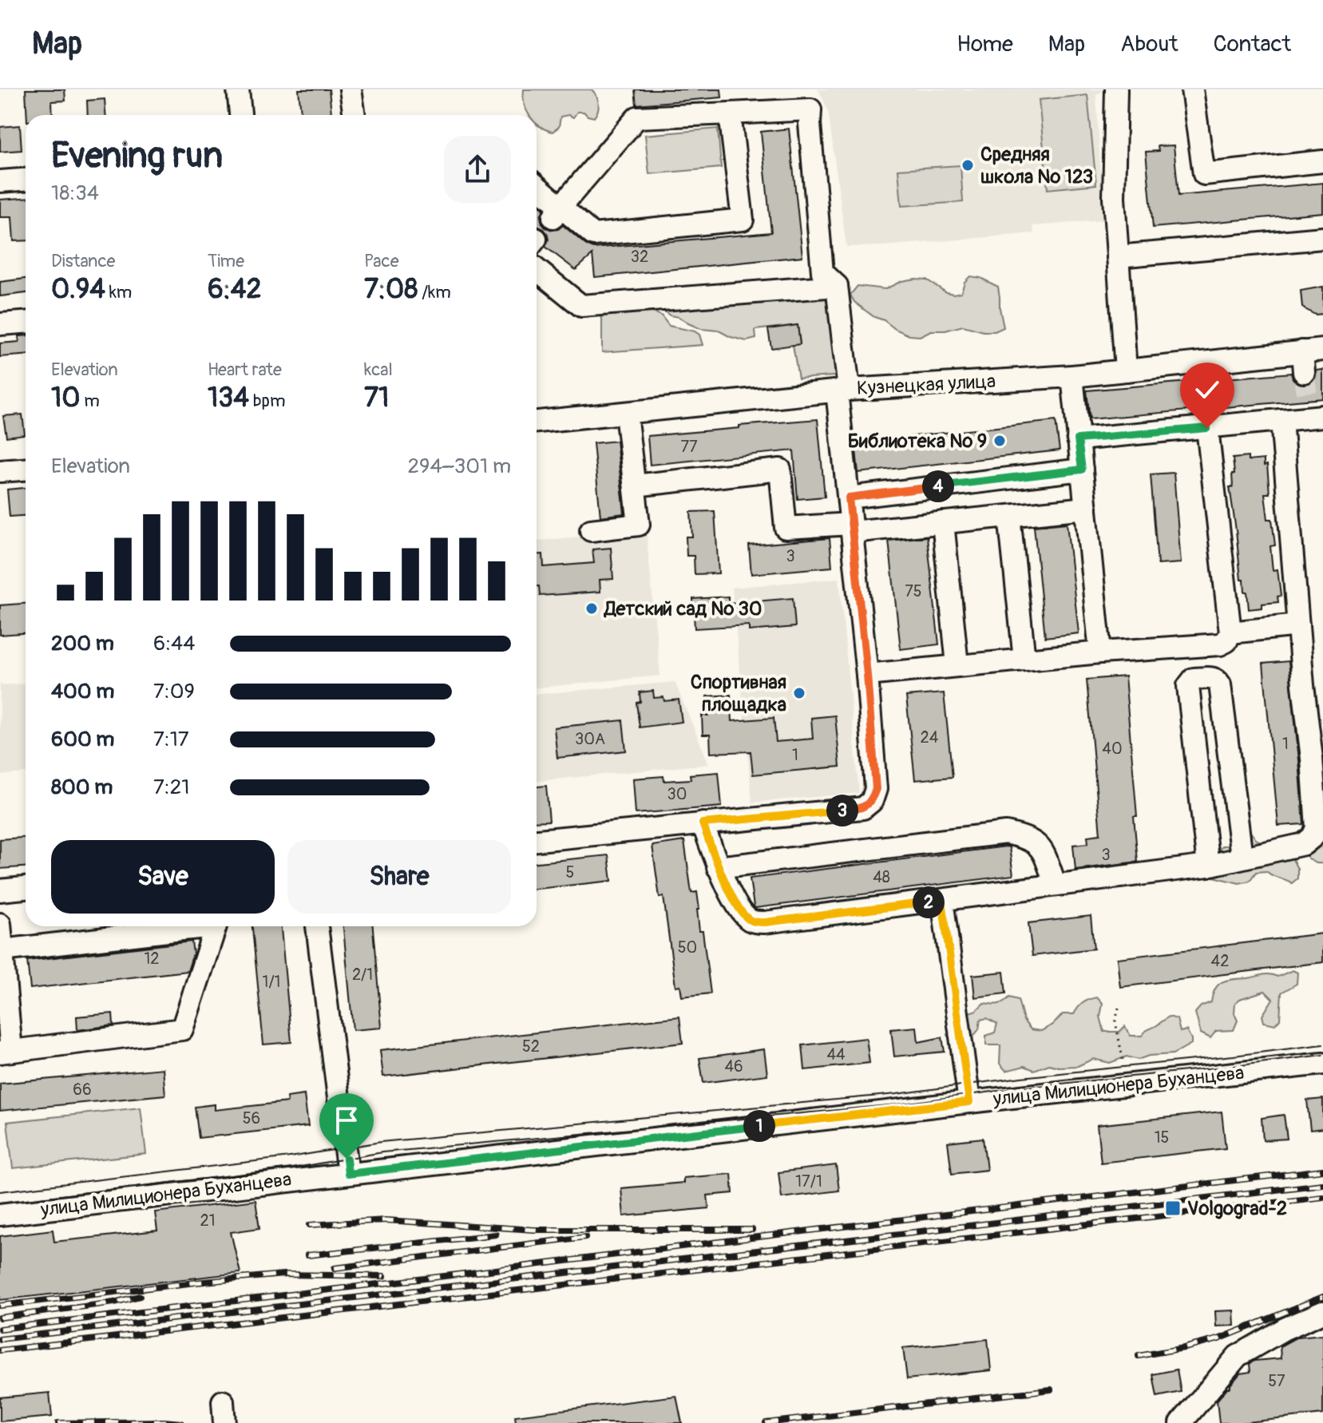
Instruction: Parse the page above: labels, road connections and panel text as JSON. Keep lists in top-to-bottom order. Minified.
{"streets":{"street":["Кузнецкая улица","улица Милиционера Буханцева"]},"places":{"other":["Средняя школа № 123","Библиотека № 9","Детский сад № 30","Спортивная площадка"],"transit":["Volgograd-2"]},"house_numbers":["32","77","3","75","24","30А","1","40","1","30","3","5","48","50","12","42","2/1","1/1","52","44","46","66","56","15","17/1","21","57"],"page":{"header":"Map","nav":["Home","Map","About","Contact"],"heading":["Evening run","18:34"],"stats":[["Distance","0.94 km"],["Time","6:42"],["Pace","7:08 /km"],["Elevation","10 m"],["Heart rate","134 bpm"],["kcal","71"]],"chart":["Elevation","294–301 m"],"pins":["4","3","2","1"],"list":[{"name":"200 m","note":"6:44"},{"name":"400 m","note":"7:09"},{"name":"600 m","note":"7:17"},{"name":"800 m","note":"7:21"}],"buttons":["Save","Share"]}}
